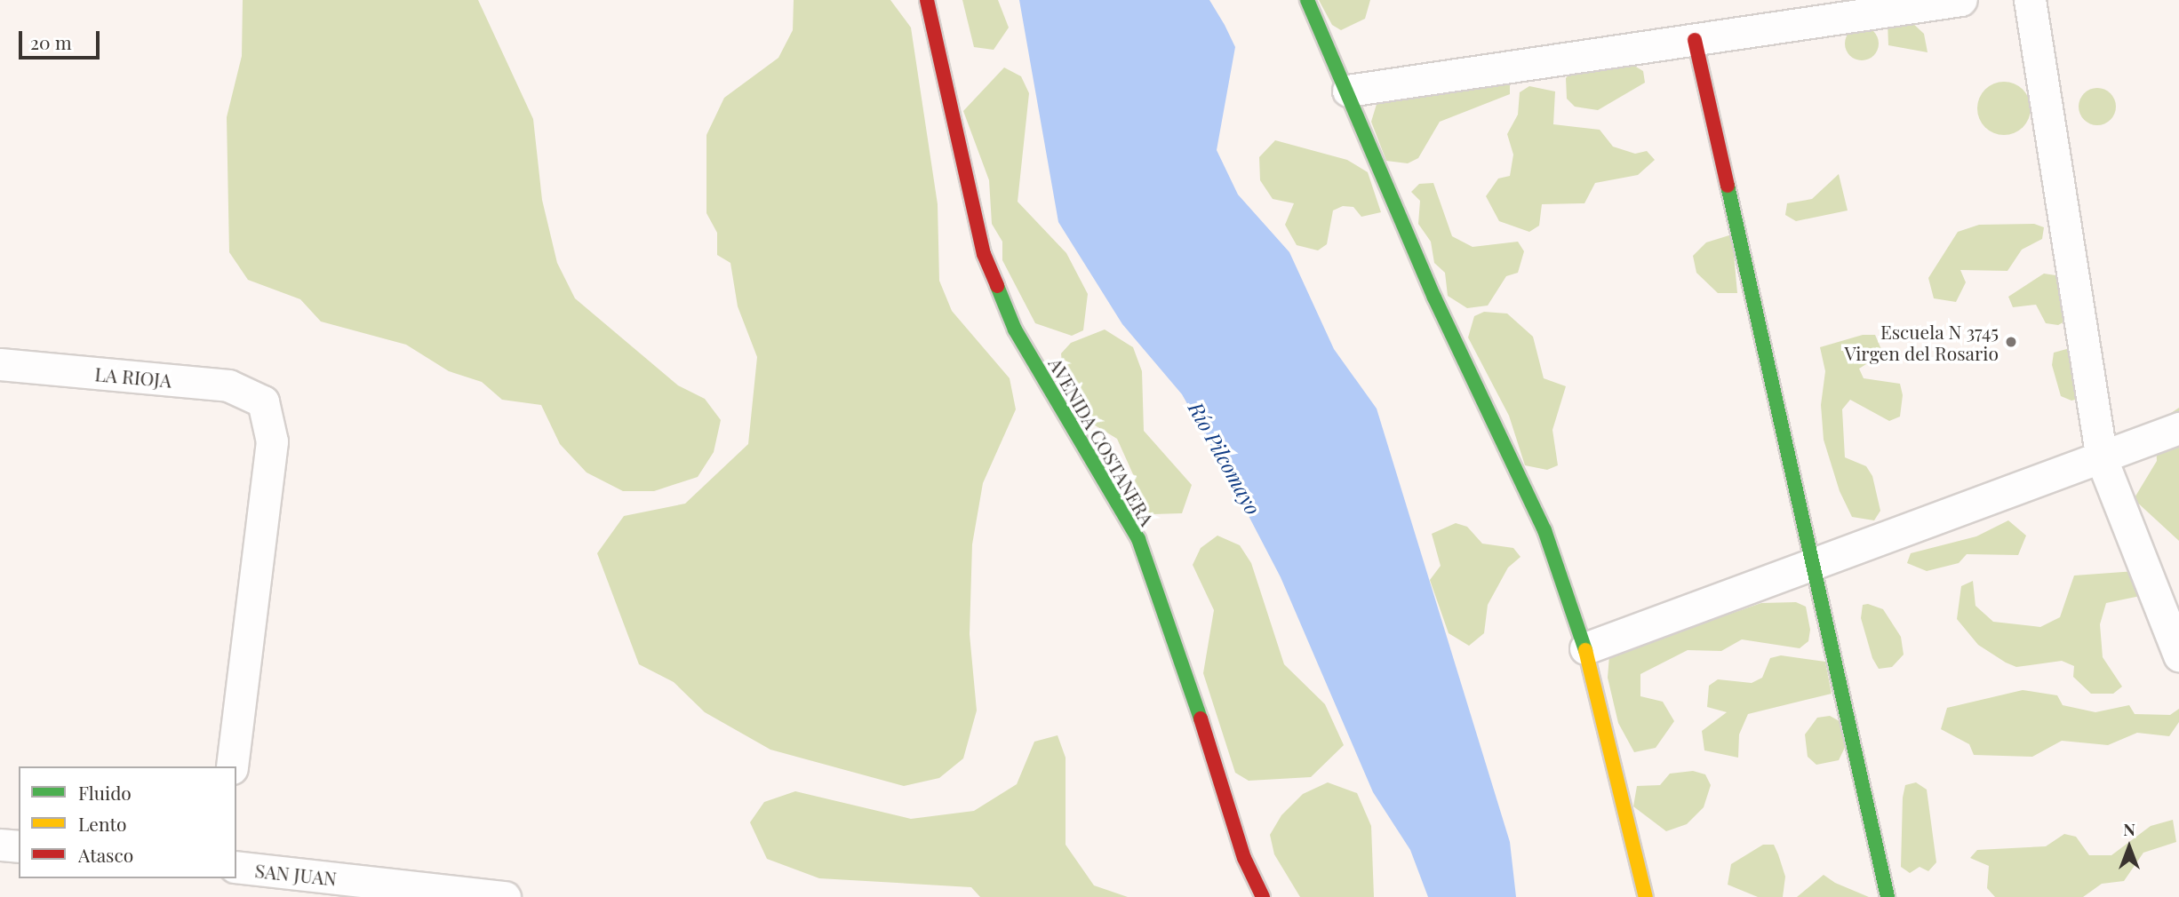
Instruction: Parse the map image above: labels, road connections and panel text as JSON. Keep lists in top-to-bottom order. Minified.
{"streets":{"street":["LA RIOJA","AVENIDA COSTANERA","SAN JUAN"]},"water":["Río Pilcomayo"],"places":["Escuela N 3745 Virgen del Rosario"],"legend":["Fluido","Lento","Atasco"],"scale_bar":"20 m","north":"top"}
